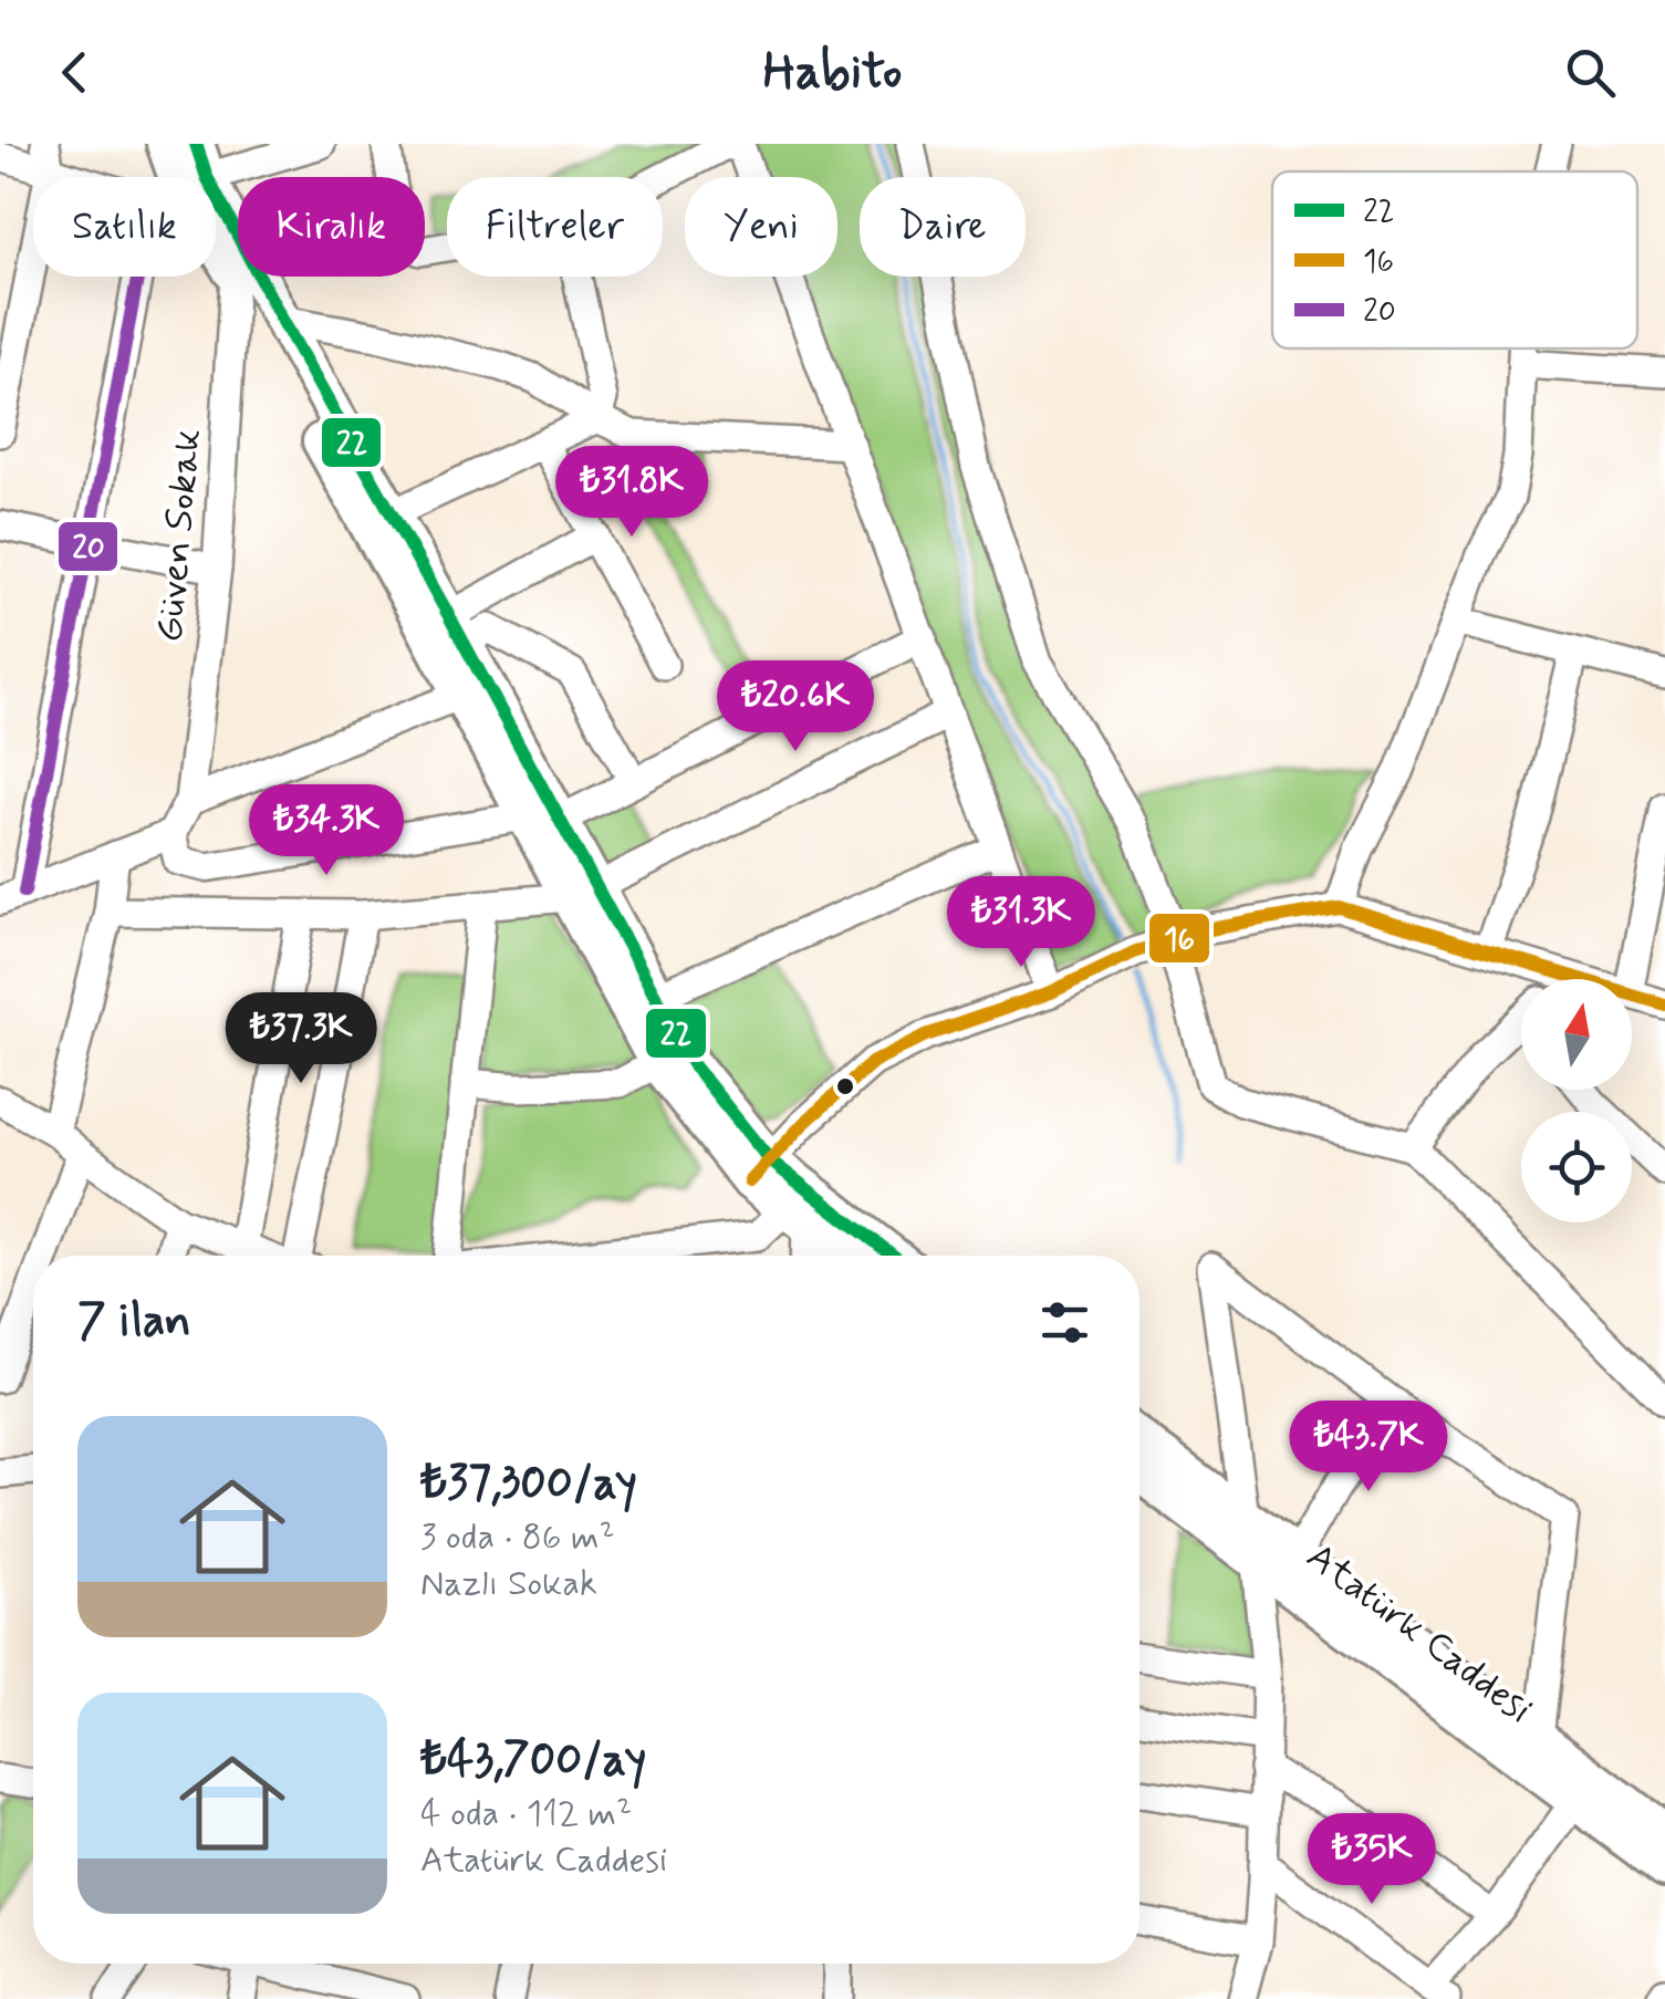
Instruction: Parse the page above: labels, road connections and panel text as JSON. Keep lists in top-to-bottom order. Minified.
{"streets":{"main road":["Atatürk Caddesi"],"street":["Güven Sokak"]},"lines":["transit line 22","transit line 20","transit line 16"],"legend":["22","16","20"],"north":"top","page":{"header":"Habito","chip":["Satılık","Kiralık","Filtreler","Yeni","Daire"],"price":["₺31.8K","₺20.6K","₺34.3K","₺31.3K","₺37.3K","₺43.7K","₺35K"],"heading":"7 ilan","list":[{"name":"₺37,300/ay","note":"3 oda · 86 m² · Nazlı Sokak"},{"name":"₺43,700/ay","note":"4 oda · 112 m² · Atatürk Caddesi"}]}}
